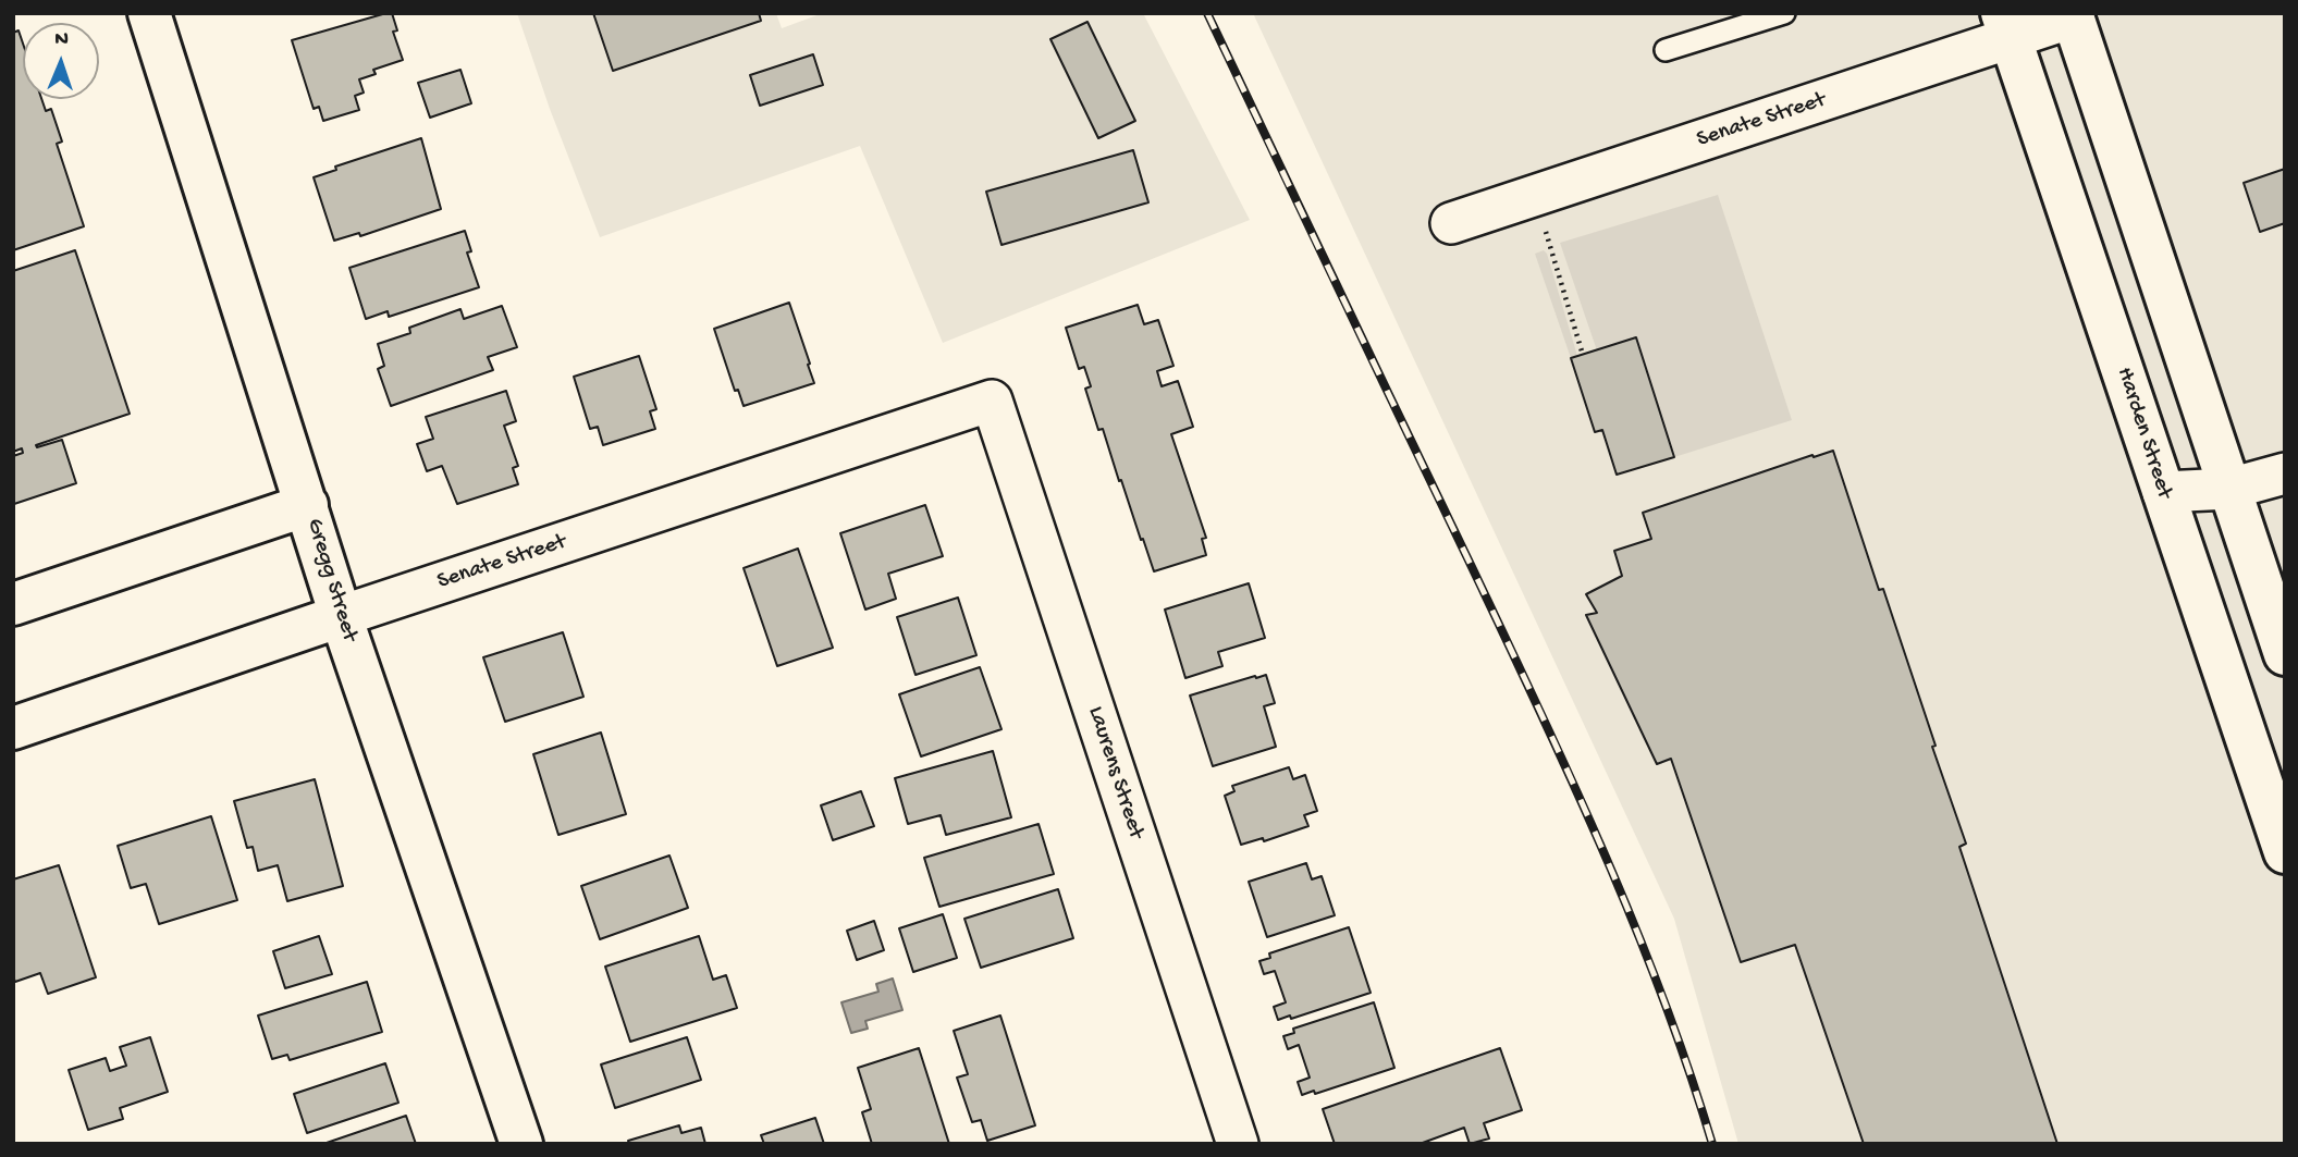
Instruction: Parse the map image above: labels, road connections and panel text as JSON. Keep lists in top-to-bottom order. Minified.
{"streets":{"street":["Senate Street","Harden Street","Gregg Street","Laurens Street"]},"crossings":[["Senate Street","Harden Street"],["Senate Street","Gregg Street"],["Senate Street","Laurens Street"]],"north":"top"}
